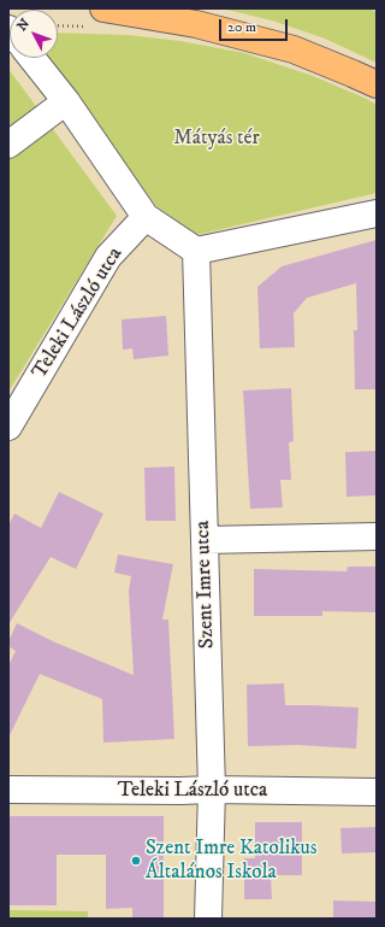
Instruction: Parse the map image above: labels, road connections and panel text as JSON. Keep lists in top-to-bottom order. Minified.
{"streets":{"street":["Teleki László utca","Szent Imre utca"]},"crossings":[["Teleki László utca","Szent Imre utca"]],"parks":["Mátyás tér"],"places":["Szent Imre Katolikus Általános Iskola"],"scale_bar":"20 m","north":"top left"}
